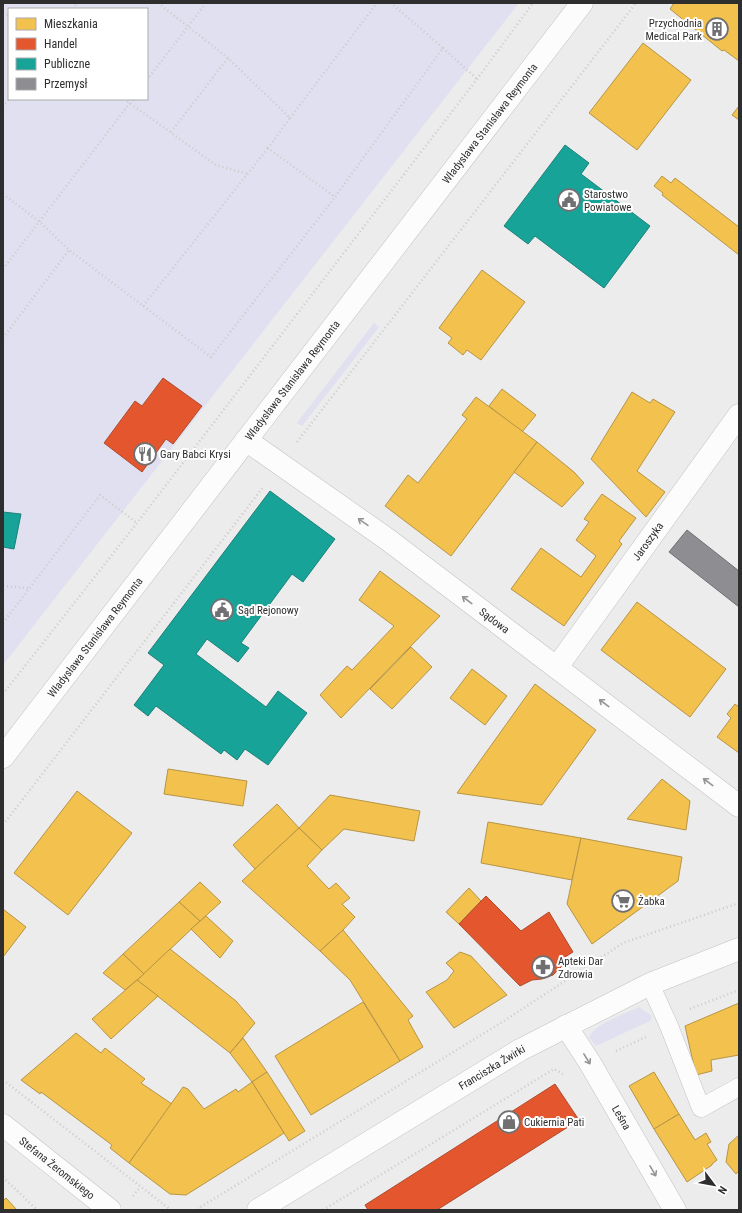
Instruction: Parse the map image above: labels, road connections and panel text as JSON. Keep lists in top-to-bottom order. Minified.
{"streets":{"street":["Władysława Stanisława Reymonta","Jaroszyka","Sądowa","Franciszka Żwirki","Leśna","Stefana Żeromskiego"]},"crossings":[["Władysława Stanisława Reymonta","Sądowa"],["Jaroszyka","Sądowa"],["Franciszka Żwirki","Leśna"]],"one_way":["Sądowa","Leśna"],"places":{"building":["Przychodnia Medical Park"],"public building":["Starostwo Powiatowe","Sąd Rejonowy"],"restaurant":["Gary Babci Krysi"],"supermarket":["Żabka"],"pharmacy":["Apteki Dar Zdrowia"],"shop":["Cukiernia Pati"]},"legend":["Mieszkania","Handel","Publiczne","Przemysł"],"north":"bottom right"}
